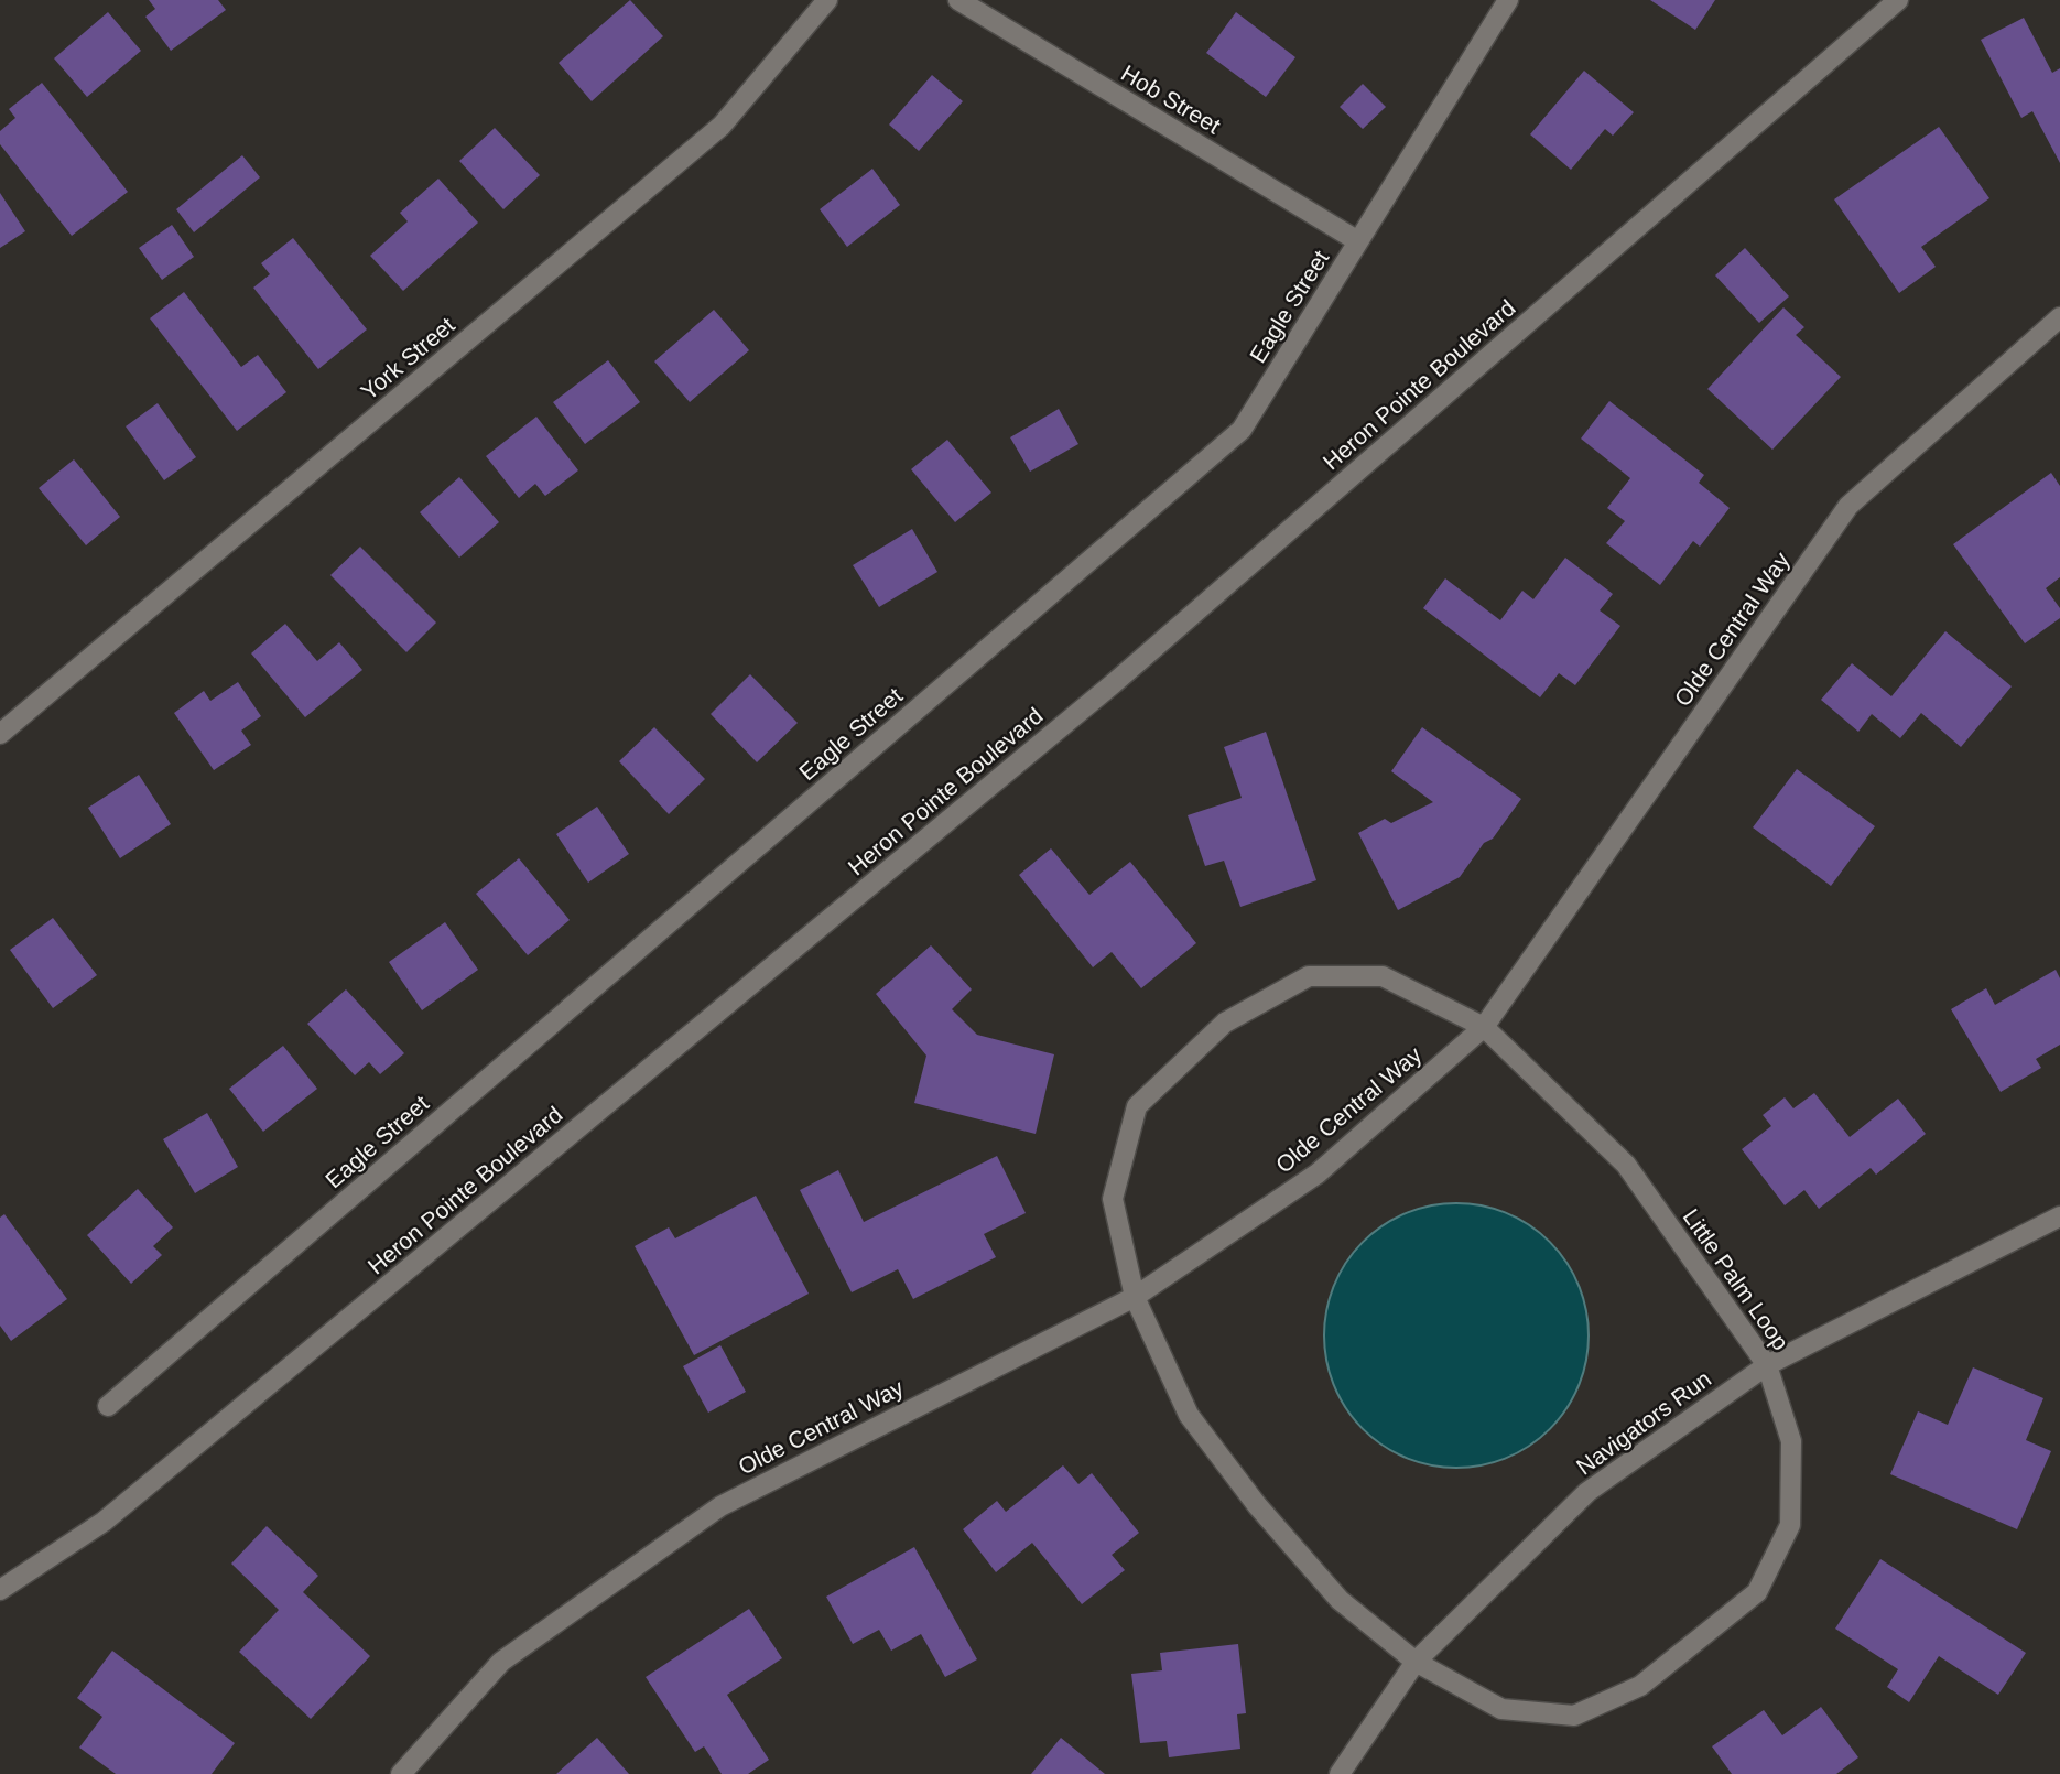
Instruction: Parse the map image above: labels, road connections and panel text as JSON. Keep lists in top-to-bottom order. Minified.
{"streets":{"street":["Hob Street","Eagle Street","York Street","Heron Pointe Boulevard","Olde Central Way","Little Palm Loop","Navigators Run"]},"crossings":[["Hob Street","Eagle Street"],["Olde Central Way","Little Palm Loop"],["Little Palm Loop","Navigators Run"]]}
